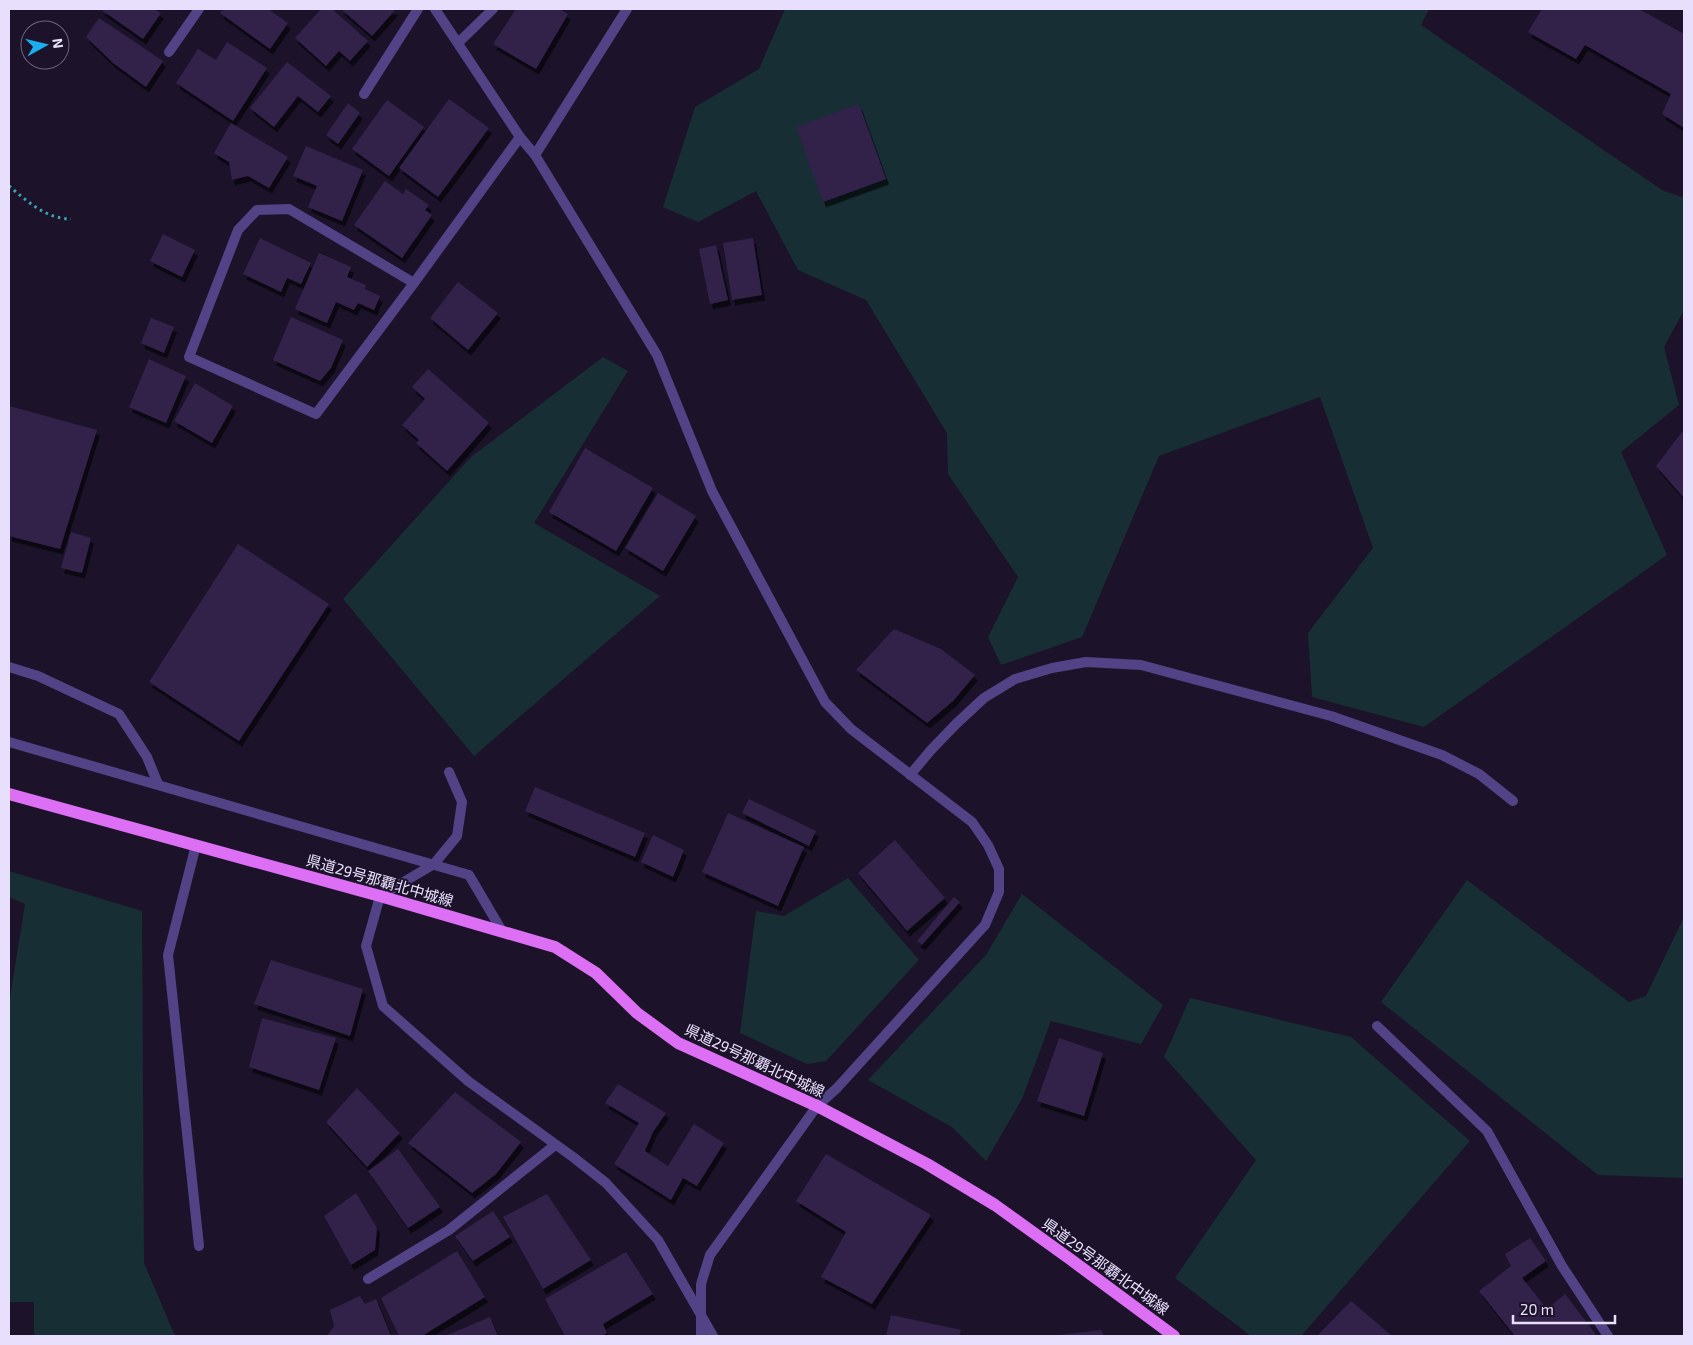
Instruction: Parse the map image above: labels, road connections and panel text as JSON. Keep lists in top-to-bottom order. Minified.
{"streets":{"main road":["県道29号那覇北中城線"]},"scale_bar":"20 m","north":"right"}
